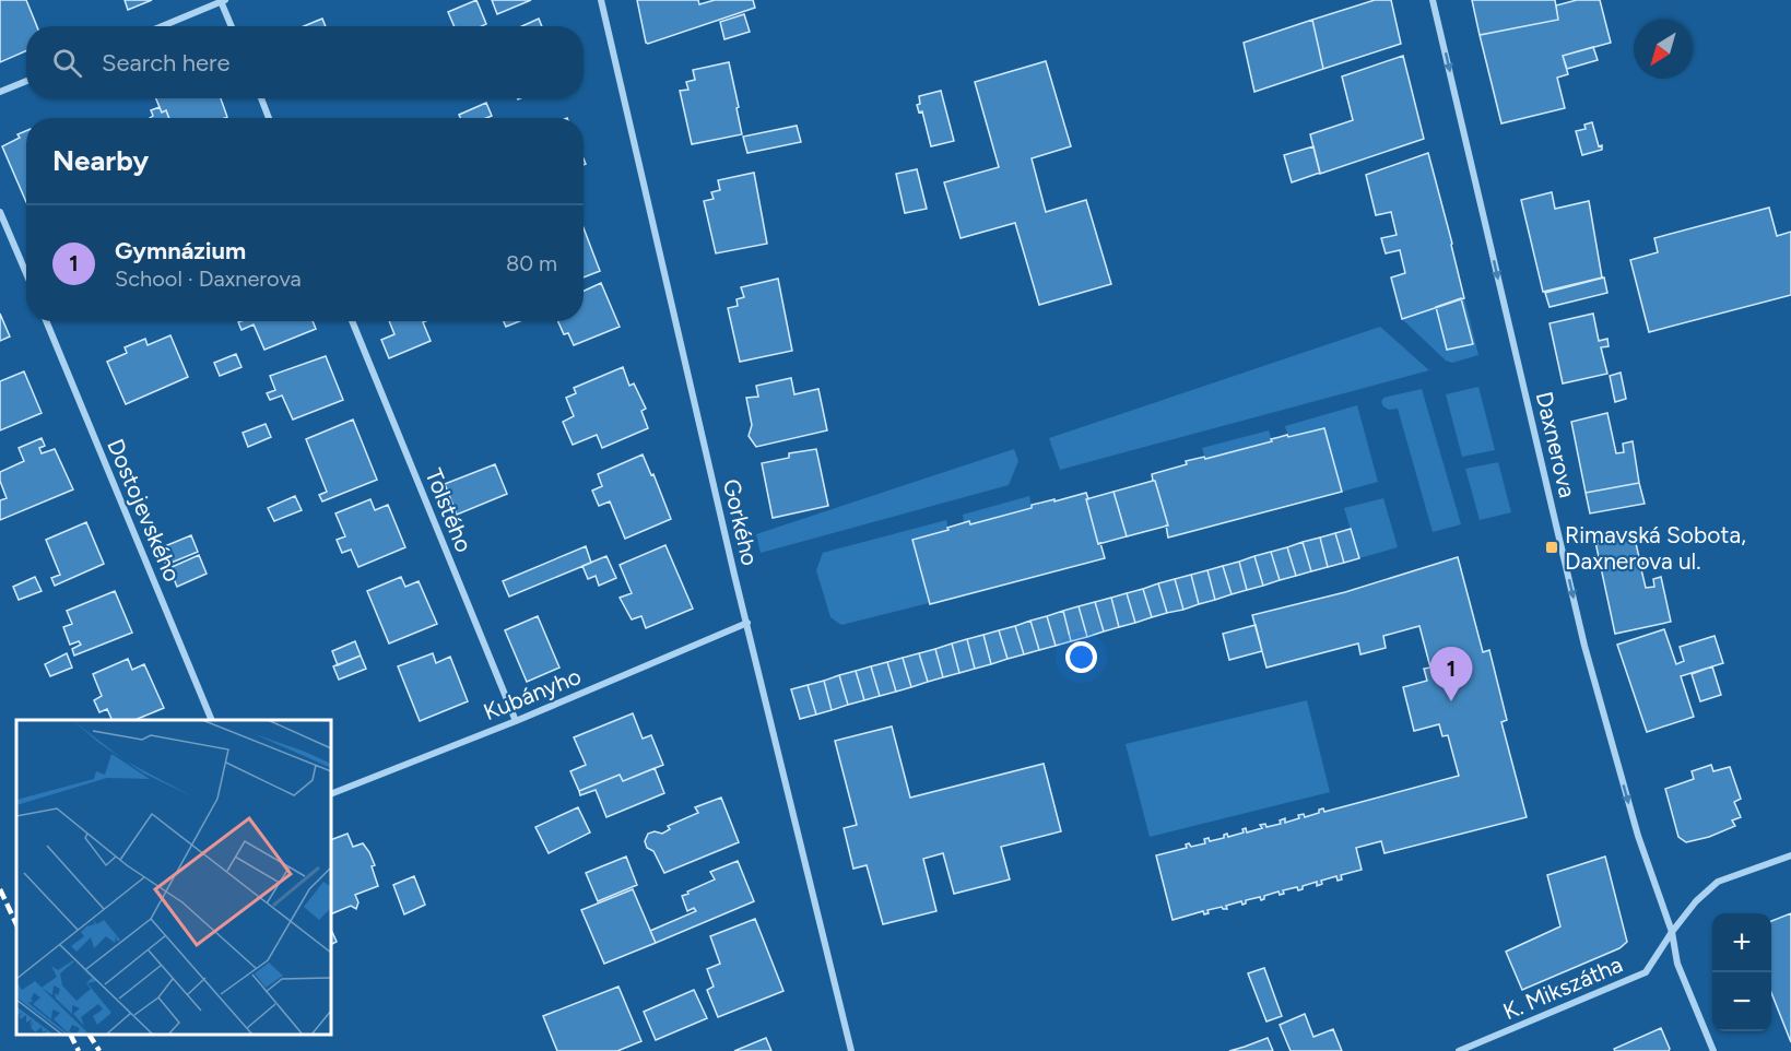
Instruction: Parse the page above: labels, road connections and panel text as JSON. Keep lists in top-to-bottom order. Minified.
{"streets":{"street":["Daxnerova","Dostojevského","Tolstého","Gorkého","Kubányho","K. Mikszátha"]},"crossings":[["Daxnerova","K. Mikszátha"],["Tolstého","Kubányho"],["Gorkého","Kubányho"]],"one_way":["Daxnerova"],"places":{"transit":["Rimavská Sobota, Daxnerova ul."]},"north":"bottom left","page":{"search":"Search here","heading":"Nearby","list":[{"mark":"1","name":"Gymnázium","note":"School · Daxnerova","value":"80 m"}],"pins":"1","map_buttons":["+","−"]}}
